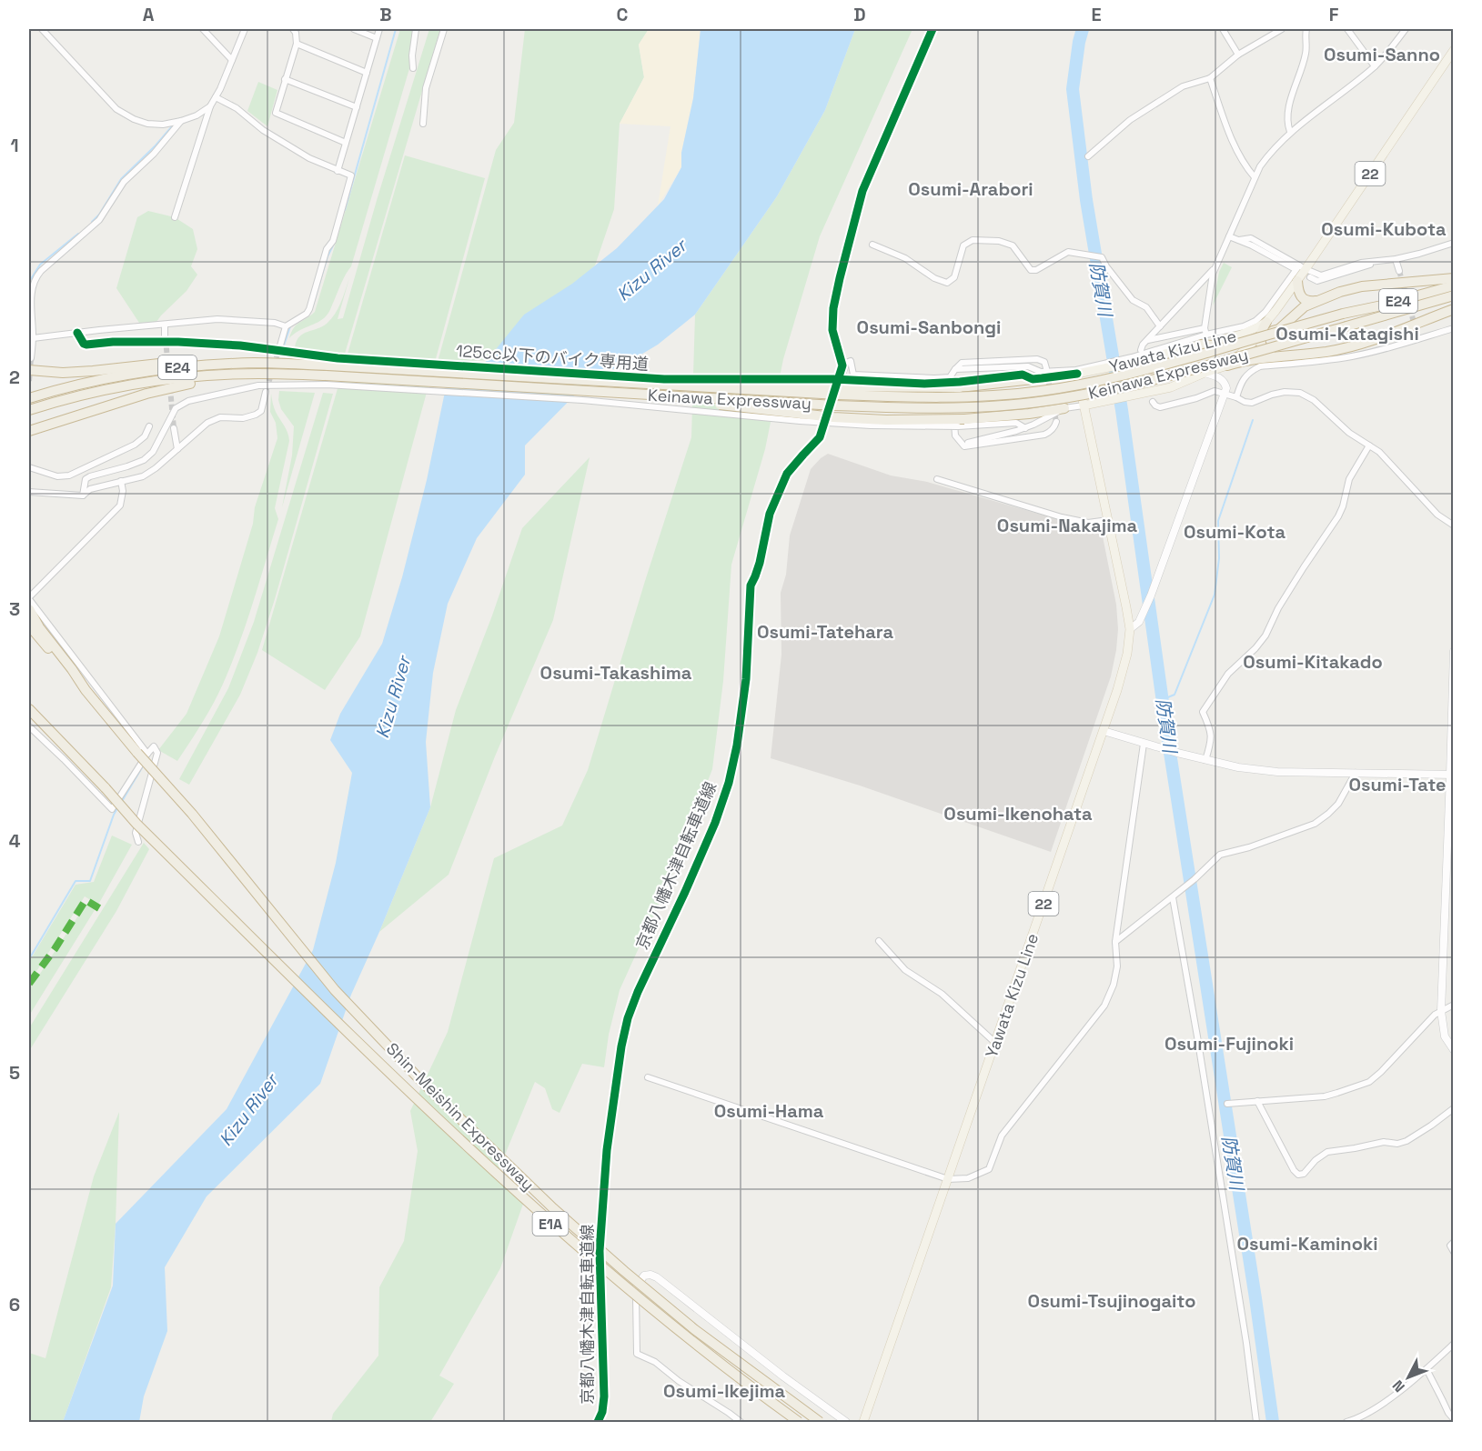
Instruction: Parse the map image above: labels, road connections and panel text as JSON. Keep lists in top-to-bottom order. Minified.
{"streets":{"highway":["E24","Keinawa Expressway","Shin-Meishin Expressway","E1A"],"main road":["22","Yawata Kizu Line"],"street":["125cc以下のバイク専用道"],"cycle path":["京都八幡木津自転車道線"]},"districts":["Osumi-Sanno","Osumi-Arabori","Osumi-Kubota","Osumi-Sanbongi","Osumi-Katagishi","Osumi-Nakajima","Osumi-Kota","Osumi-Tatehara","Osumi-Kitakado","Osumi-Takashima","Osumi-Tate","Osumi-Ikenohata","Osumi-Fujinoki","Osumi-Hama","Osumi-Kaminoki","Osumi-Tsujinogaito","Osumi-Ikejima"],"water":["Kizu River","防賀川"],"north":"bottom left","grid":{"columns":["A","B","C","D","E","F"],"rows":["1","2","3","4","5","6"]}}
